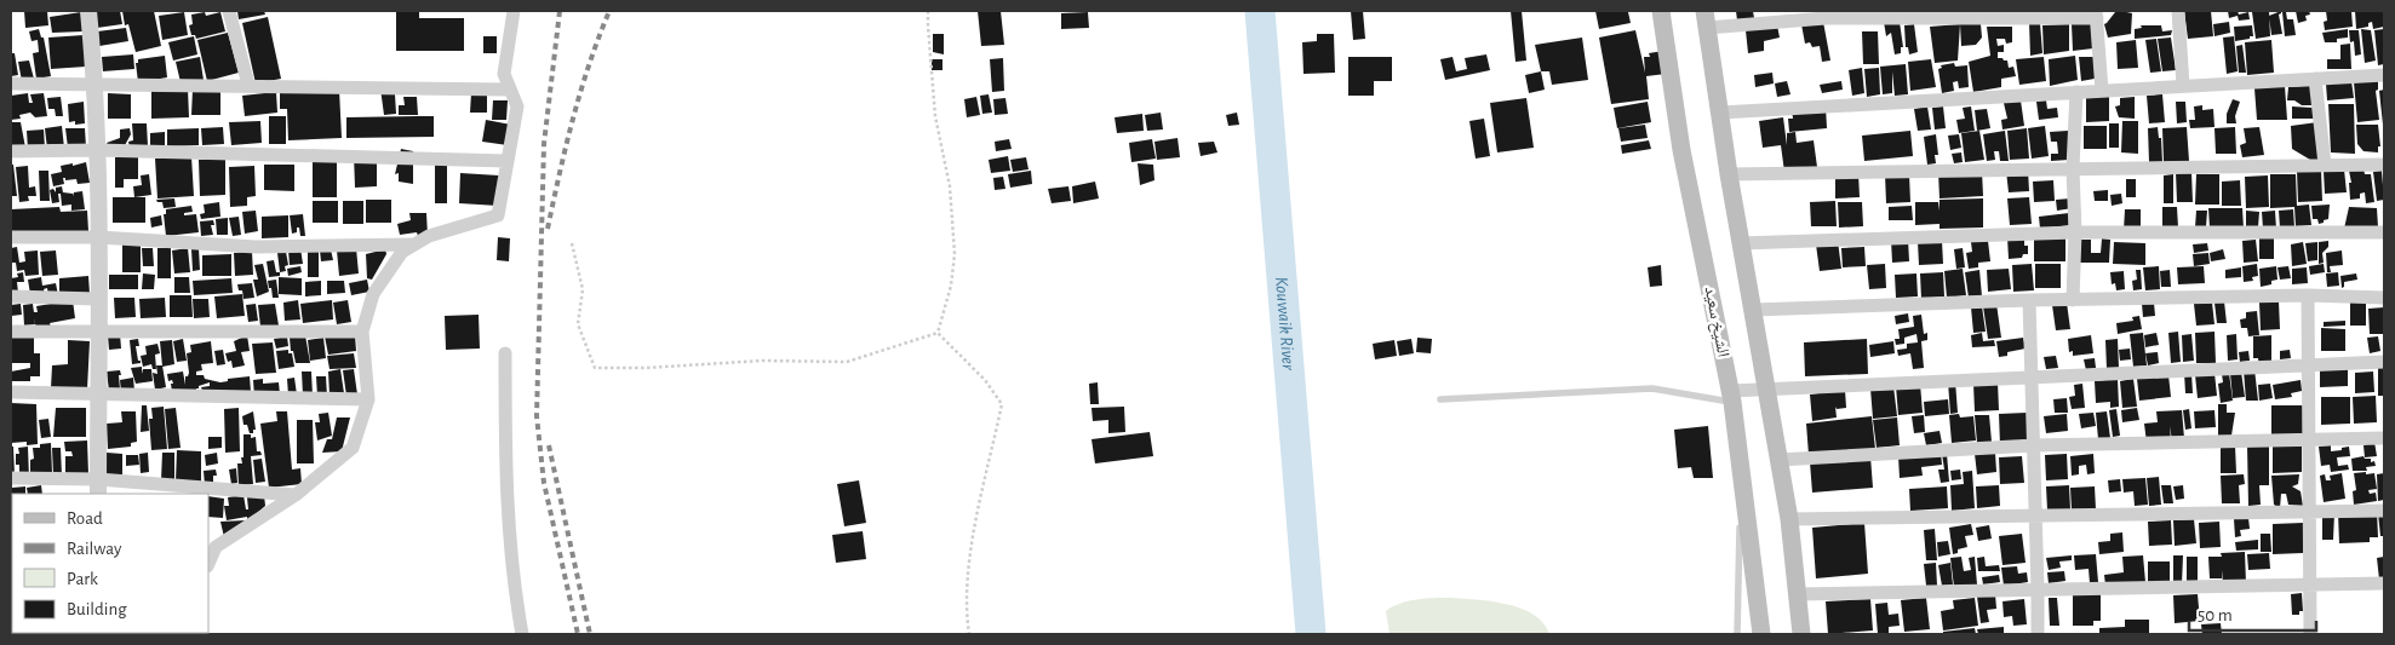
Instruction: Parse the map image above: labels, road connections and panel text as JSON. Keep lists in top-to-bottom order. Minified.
{"streets":{"main road":["الشيخ سعيد"]},"water":["Kouwaik River"],"legend":["Road","Railway","Park","Building"],"scale_bar":"50 m"}
